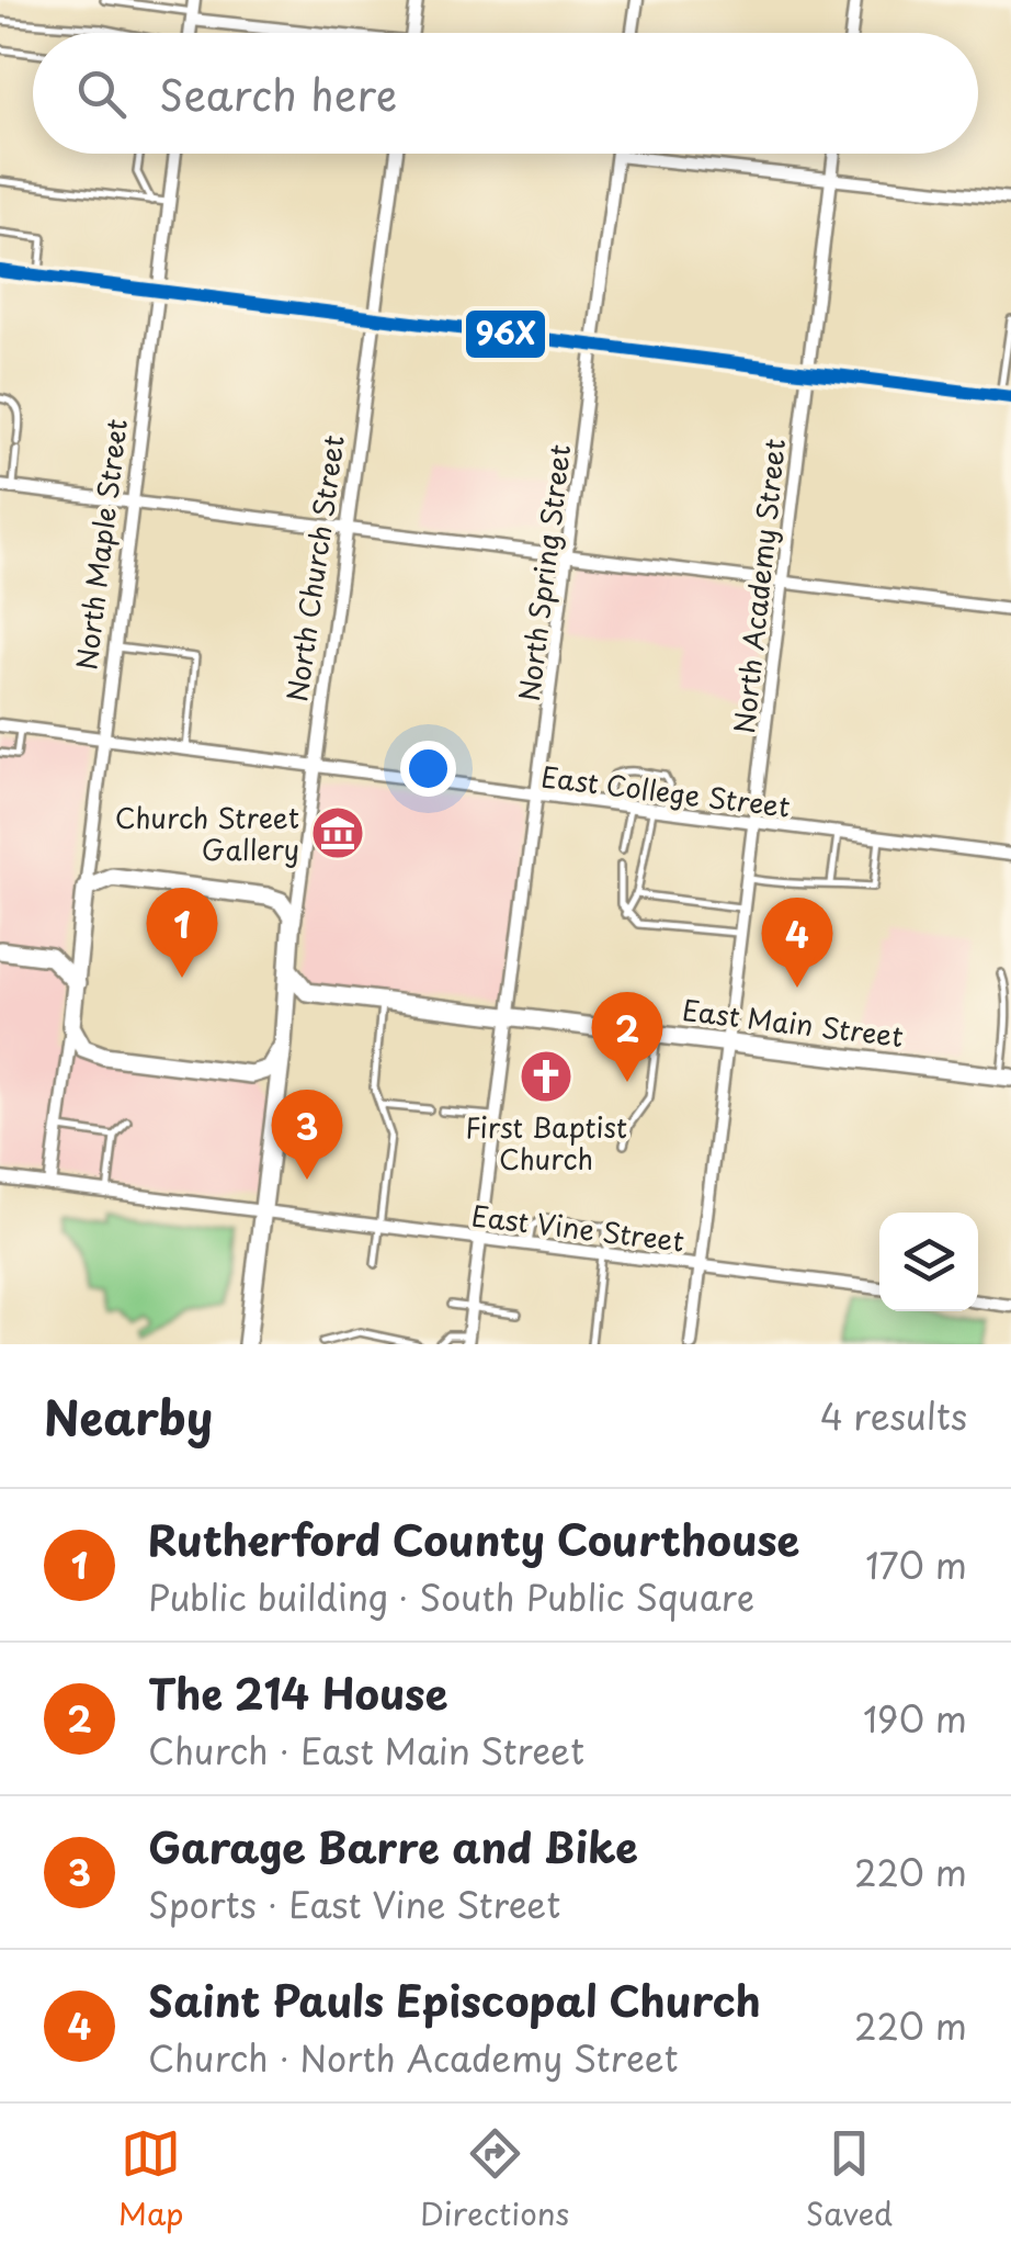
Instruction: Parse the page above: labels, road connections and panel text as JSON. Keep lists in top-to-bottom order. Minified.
{"streets":{"street":["North Maple Street","North Church Street","North Spring Street","North Academy Street","East College Street","East Main Street","East Vine Street"]},"crossings":[["North Maple Street","North Church Street"],["North Maple Street","East College Street"],["North Church Street","East College Street"],["North Spring Street","East College Street"],["North Spring Street","East Main Street"],["North Spring Street","East Vine Street"],["North Academy Street","East College Street"],["North Academy Street","East Main Street"],["North Academy Street","East Vine Street"]],"places":{"museum":["Church Street Gallery"],"church":["First Baptist Church"]},"lines":["transit line 96X"],"page":{"search":"Search here","pins":["1","4","2","3"],"heading":["Nearby","4 results"],"list":[{"mark":"1","name":"Rutherford County Courthouse","note":"Public building · South Public Square","value":"170 m"},{"mark":"2","name":"The 214 House","note":"Church · East Main Street","value":"190 m"},{"mark":"3","name":"Garage Barre and Bike","note":"Sports · East Vine Street","value":"220 m"},{"mark":"4","name":"Saint Pauls Episcopal Church","note":"Church · North Academy Street","value":"220 m"}],"nav":["Map","Directions","Saved"]}}
